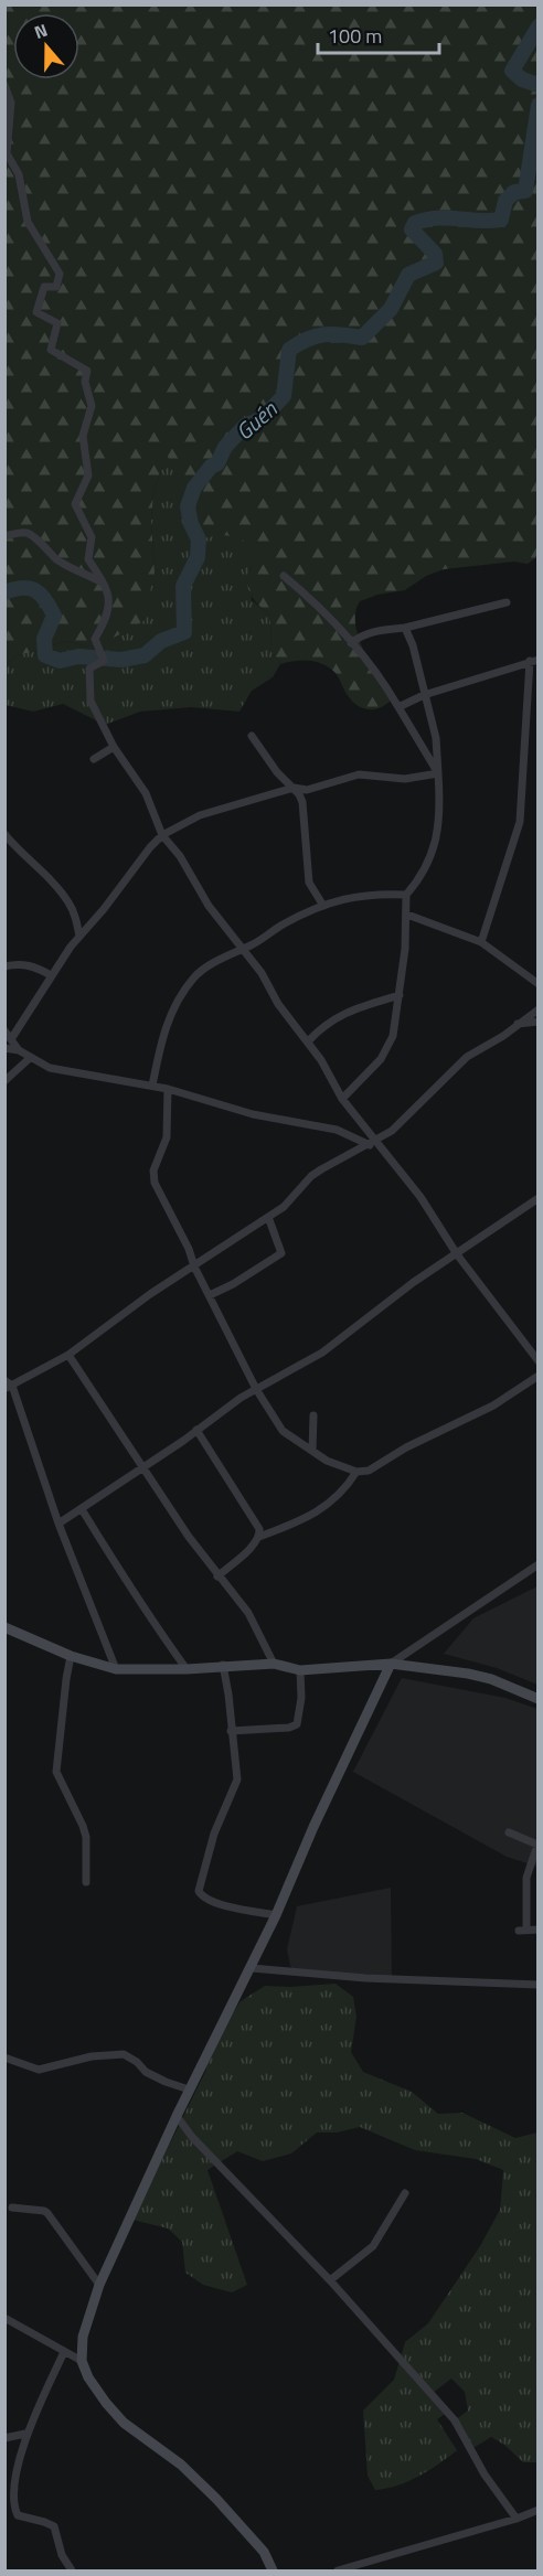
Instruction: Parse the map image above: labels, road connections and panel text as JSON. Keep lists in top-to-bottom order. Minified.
{"water":["Guén"],"scale_bar":"100 m","north":"top"}
